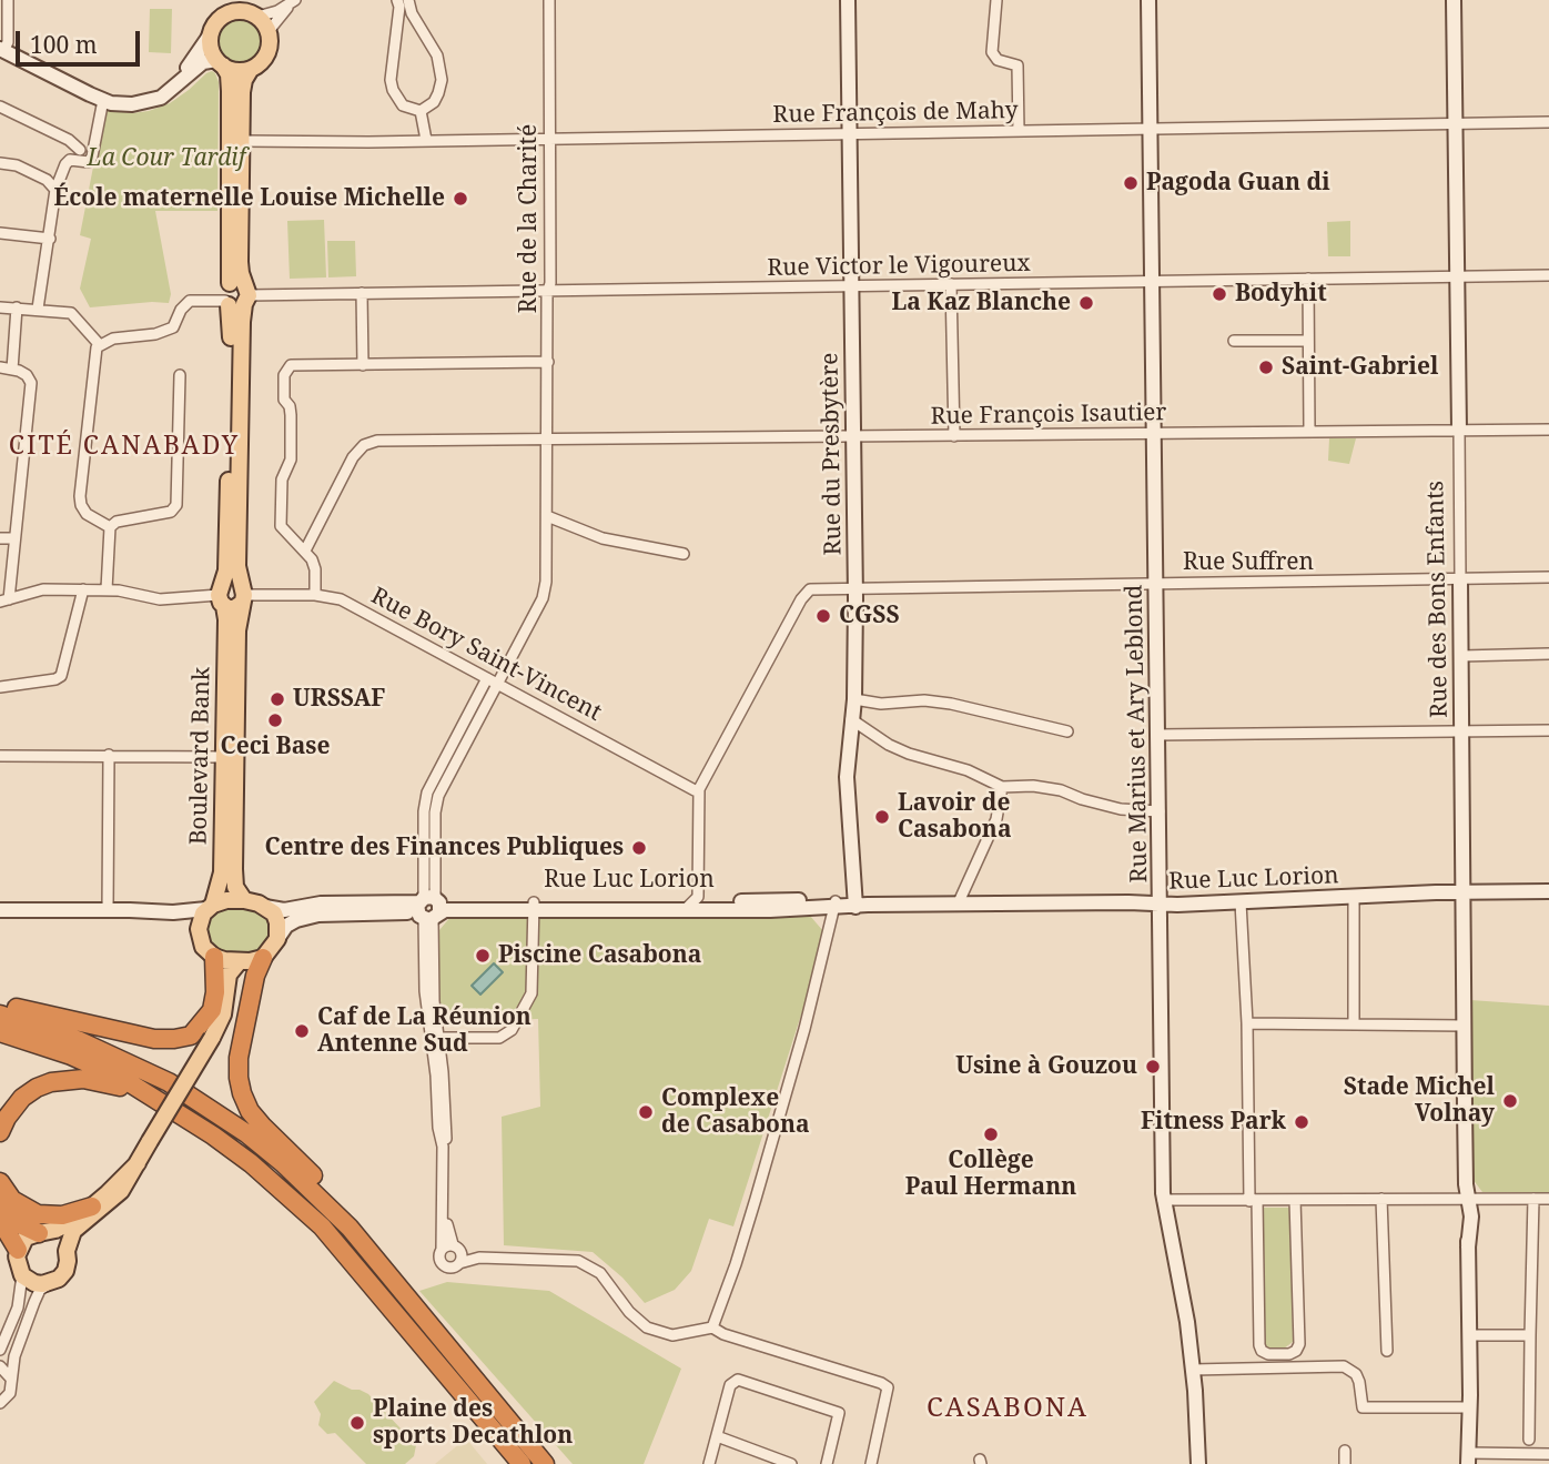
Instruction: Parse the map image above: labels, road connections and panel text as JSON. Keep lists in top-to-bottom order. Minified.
{"streets":{"main road":["Boulevard Bank"],"street":["Rue François de Mahy","Rue de la Charité","Rue Victor le Vigoureux","Rue François Isautier","Rue du Presbytère","Rue Suffren","Rue des Bons Enfants","Rue Bory Saint-Vincent","Rue Marius et Ary Leblond","Rue Luc Lorion"]},"crossings":[["Rue François de Mahy","Rue de la Charité"],["Rue François de Mahy","Rue du Presbytère"],["Rue François de Mahy","Rue des Bons Enfants"],["Rue François de Mahy","Rue Marius et Ary Leblond"],["Rue François de Mahy","Boulevard Bank"],["Rue de la Charité","Rue Victor le Vigoureux"],["Rue de la Charité","Rue François Isautier"],["Rue de la Charité","Rue Bory Saint-Vincent"],["Rue de la Charité","Rue Luc Lorion"],["Rue Victor le Vigoureux","Rue du Presbytère"],["Rue Victor le Vigoureux","Rue des Bons Enfants"],["Rue Victor le Vigoureux","Rue Marius et Ary Leblond"],["Rue Victor le Vigoureux","Boulevard Bank"],["Rue François Isautier","Rue du Presbytère"],["Rue François Isautier","Rue des Bons Enfants"],["Rue François Isautier","Rue Marius et Ary Leblond"],["Rue du Presbytère","Rue Suffren"],["Rue du Presbytère","Rue Luc Lorion"],["Rue Suffren","Rue des Bons Enfants"],["Rue Suffren","Rue Bory Saint-Vincent"],["Rue Suffren","Rue Marius et Ary Leblond"],["Rue des Bons Enfants","Rue Luc Lorion"],["Rue Bory Saint-Vincent","Boulevard Bank"],["Rue Marius et Ary Leblond","Rue Luc Lorion"],["Boulevard Bank","Rue Luc Lorion"]],"districts":["CITÉ CANABADY","CASABONA"],"parks":["La Cour Tardif"],"places":["Pagoda Guan di","École maternelle Louise Michelle","Bodyhit","La Kaz Blanche","Saint-Gabriel","CGSS","URSSAF","Ceci Base","Lavoir de Casabona","Centre des Finances Publiques","Piscine Casabona","Caf de La Réunion Antenne Sud","Usine à Gouzou","Stade Michel Volnay","Complexe de Casabona","Fitness Park","Collège Paul Hermann","Plaine des sports Decathlon"],"scale_bar":"100 m"}
